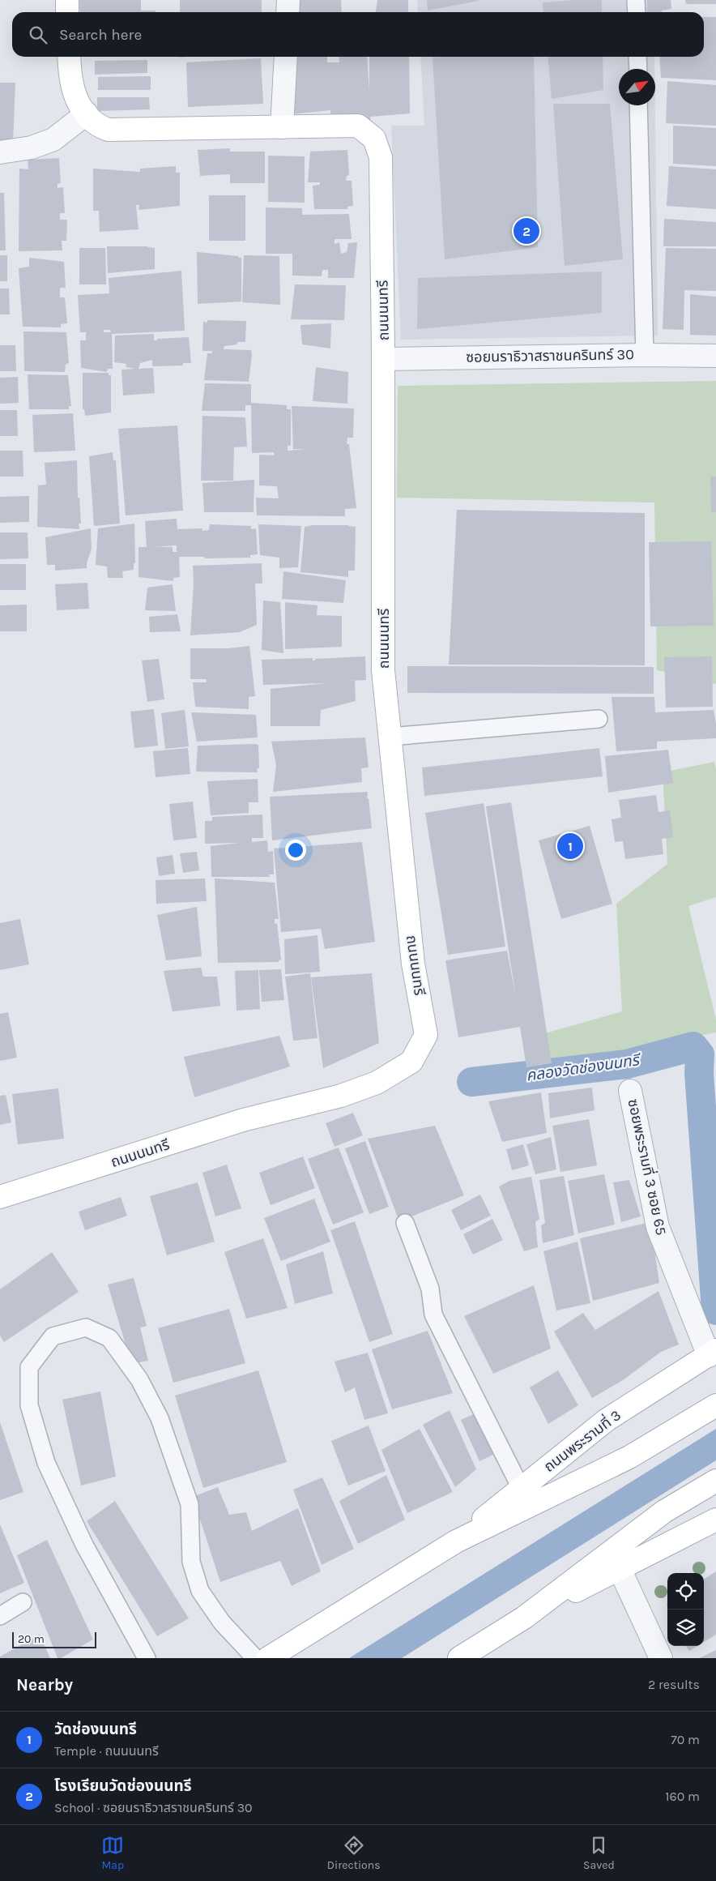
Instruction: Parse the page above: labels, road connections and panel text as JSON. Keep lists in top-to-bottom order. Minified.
{"streets":{"street":["ถนนนนทรี","ซอยนราธิวาสราชนครินทร์ 30","ซอยพระรามที่ 3 ซอย 65","ถนนพระรามที่ 3"]},"crossings":[["ถนนนนทรี","ซอยนราธิวาสราชนครินทร์ 30"],["ซอยพระรามที่ 3 ซอย 65","ถนนพระรามที่ 3"]],"water":["คลองวัดช่องนนทรี"],"scale_bar":"20 m","north":"top right","page":{"search":"Search here","pins":["2","1"],"scale":"20 m","heading":["Nearby","2 results"],"list":[{"mark":"1","name":"วัดช่องนนทรี","note":"Temple · ถนนนนทรี","value":"70 m"},{"mark":"2","name":"โรงเรียนวัดช่องนนทรี","note":"School · ซอยนราธิวาสราชนครินทร์ 30","value":"160 m"}],"nav":["Map","Directions","Saved"]}}
